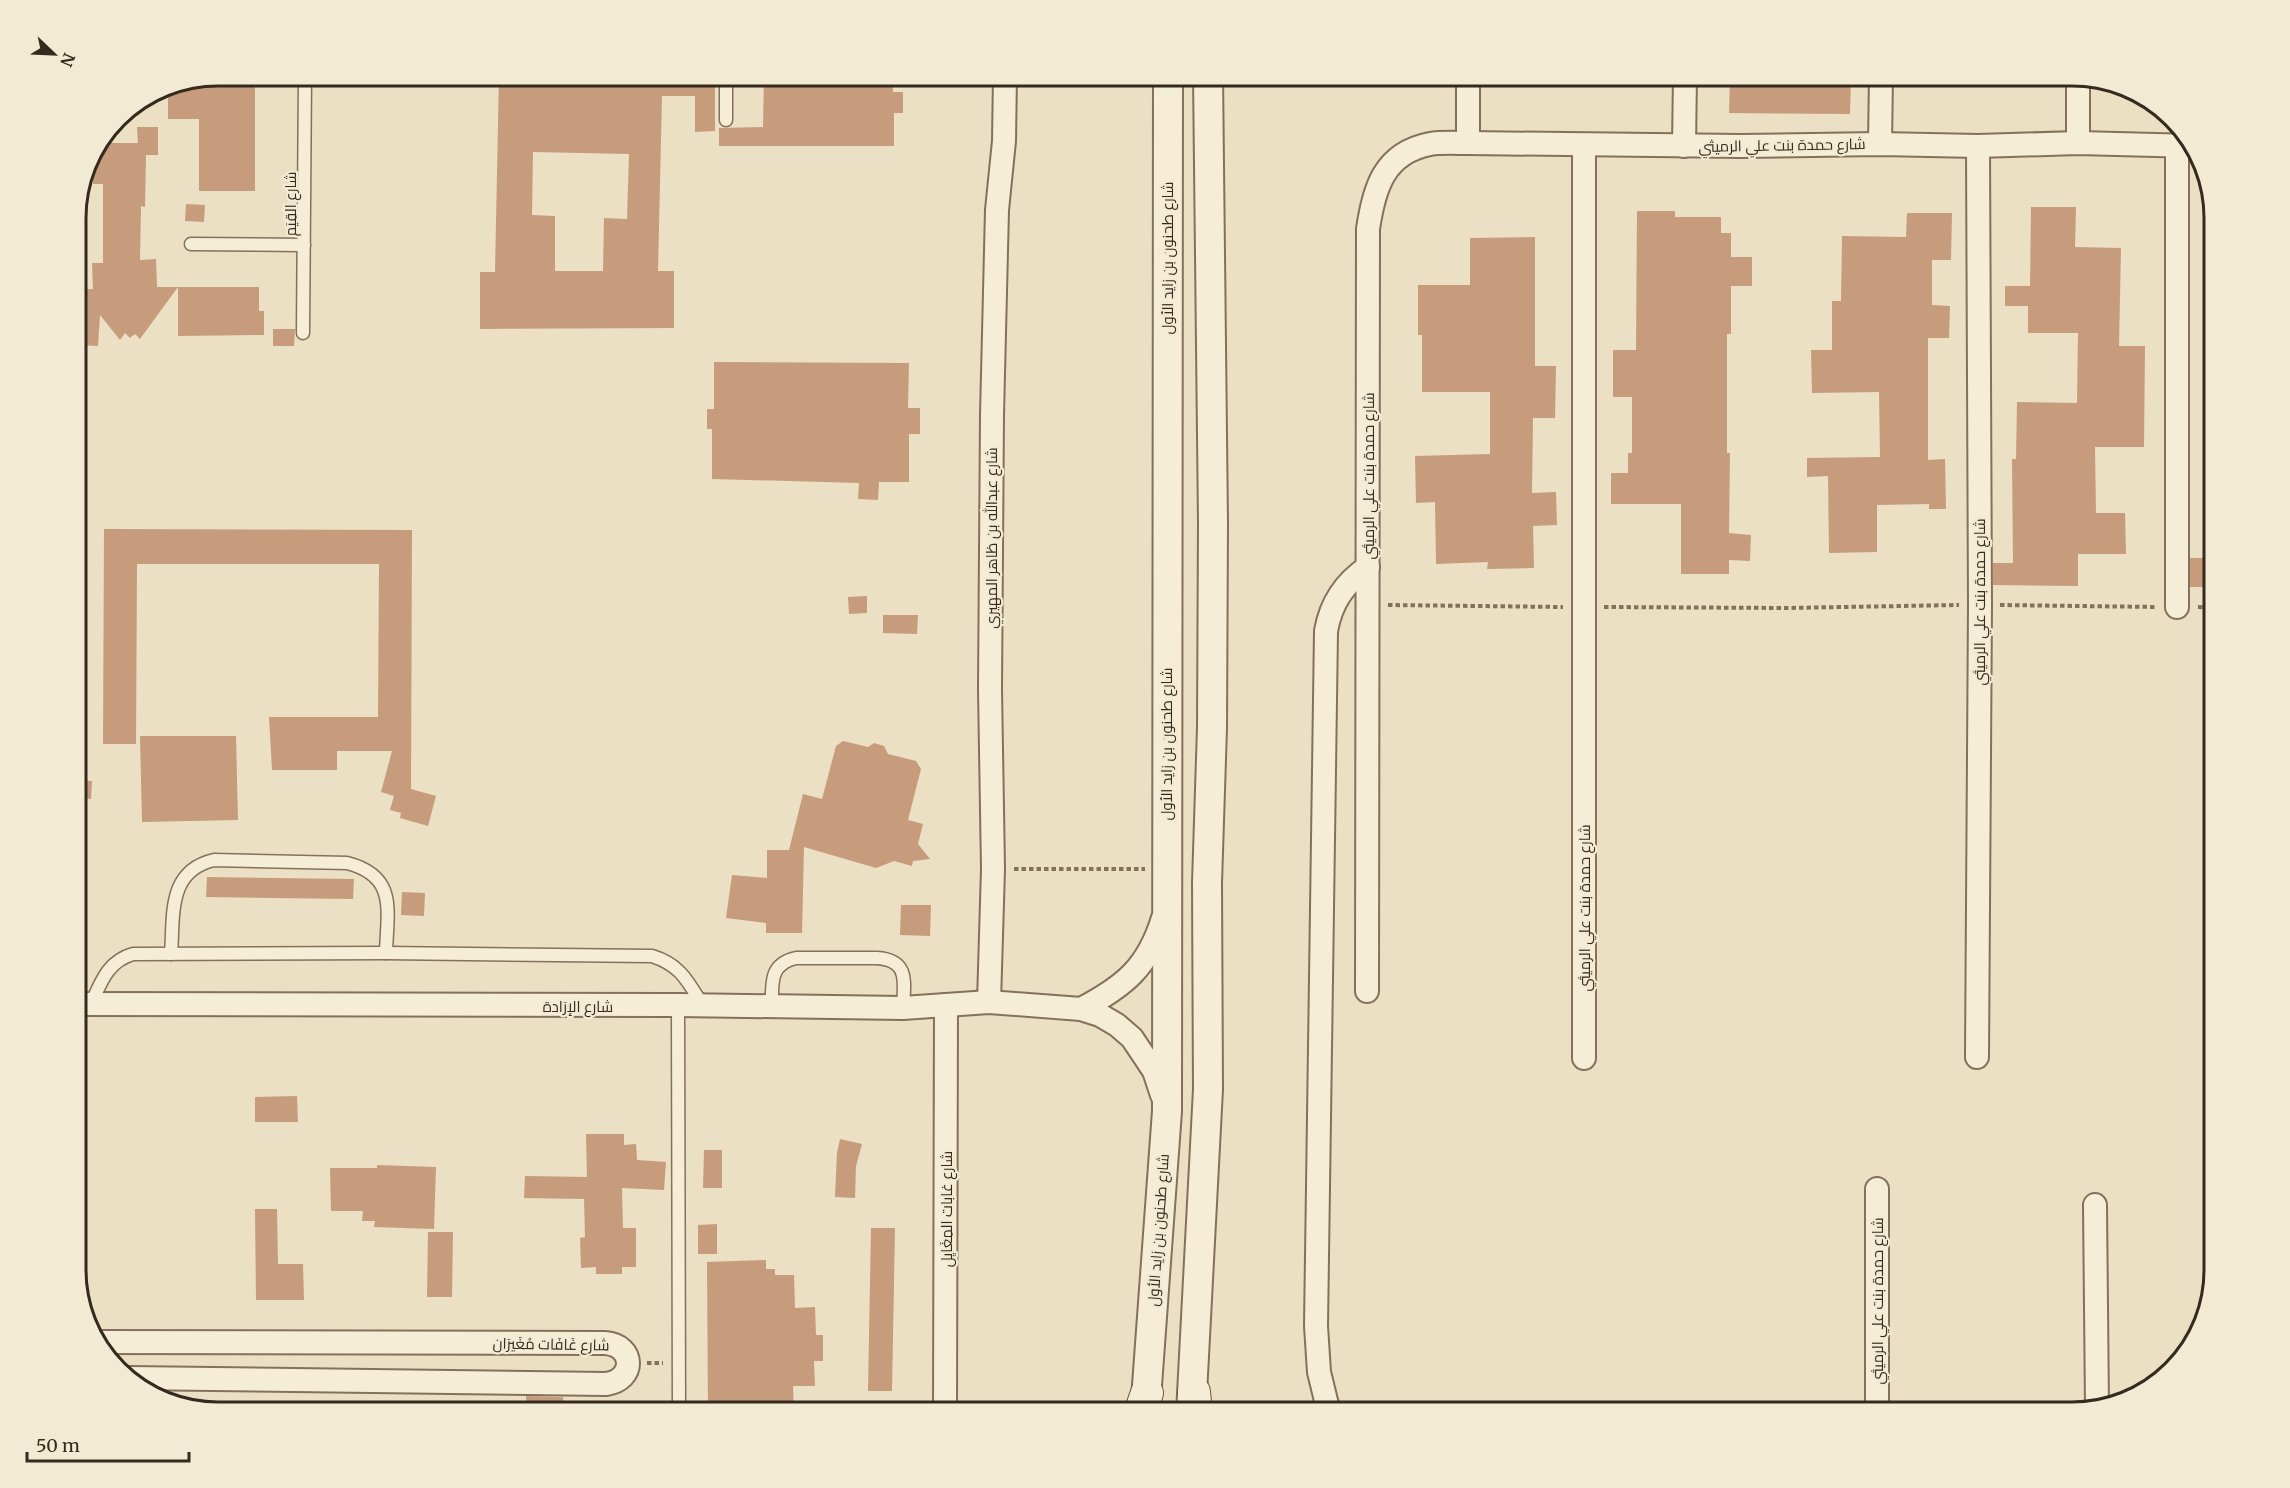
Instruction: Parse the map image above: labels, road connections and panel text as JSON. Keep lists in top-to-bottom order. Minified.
{"streets":{"street":["شارع حمدة بنت علي الرميثي","شارع طحنون بن زايد الأول","شارع عبدالله بن ظاهر المهيري","شارع الإرَادة","شارع غابات المِغَايِل","شارع غَافَات مْغَيرَان"],"lane":["شارع القِيَم"]},"crossings":[["شارع طحنون بن زايد الأول","شارع الإرَادة"],["شارع عبدالله بن ظاهر المهيري","شارع الإرَادة"],["شارع الإرَادة","شارع غابات المِغَايِل"]],"scale_bar":"50 m","north":"bottom right"}
